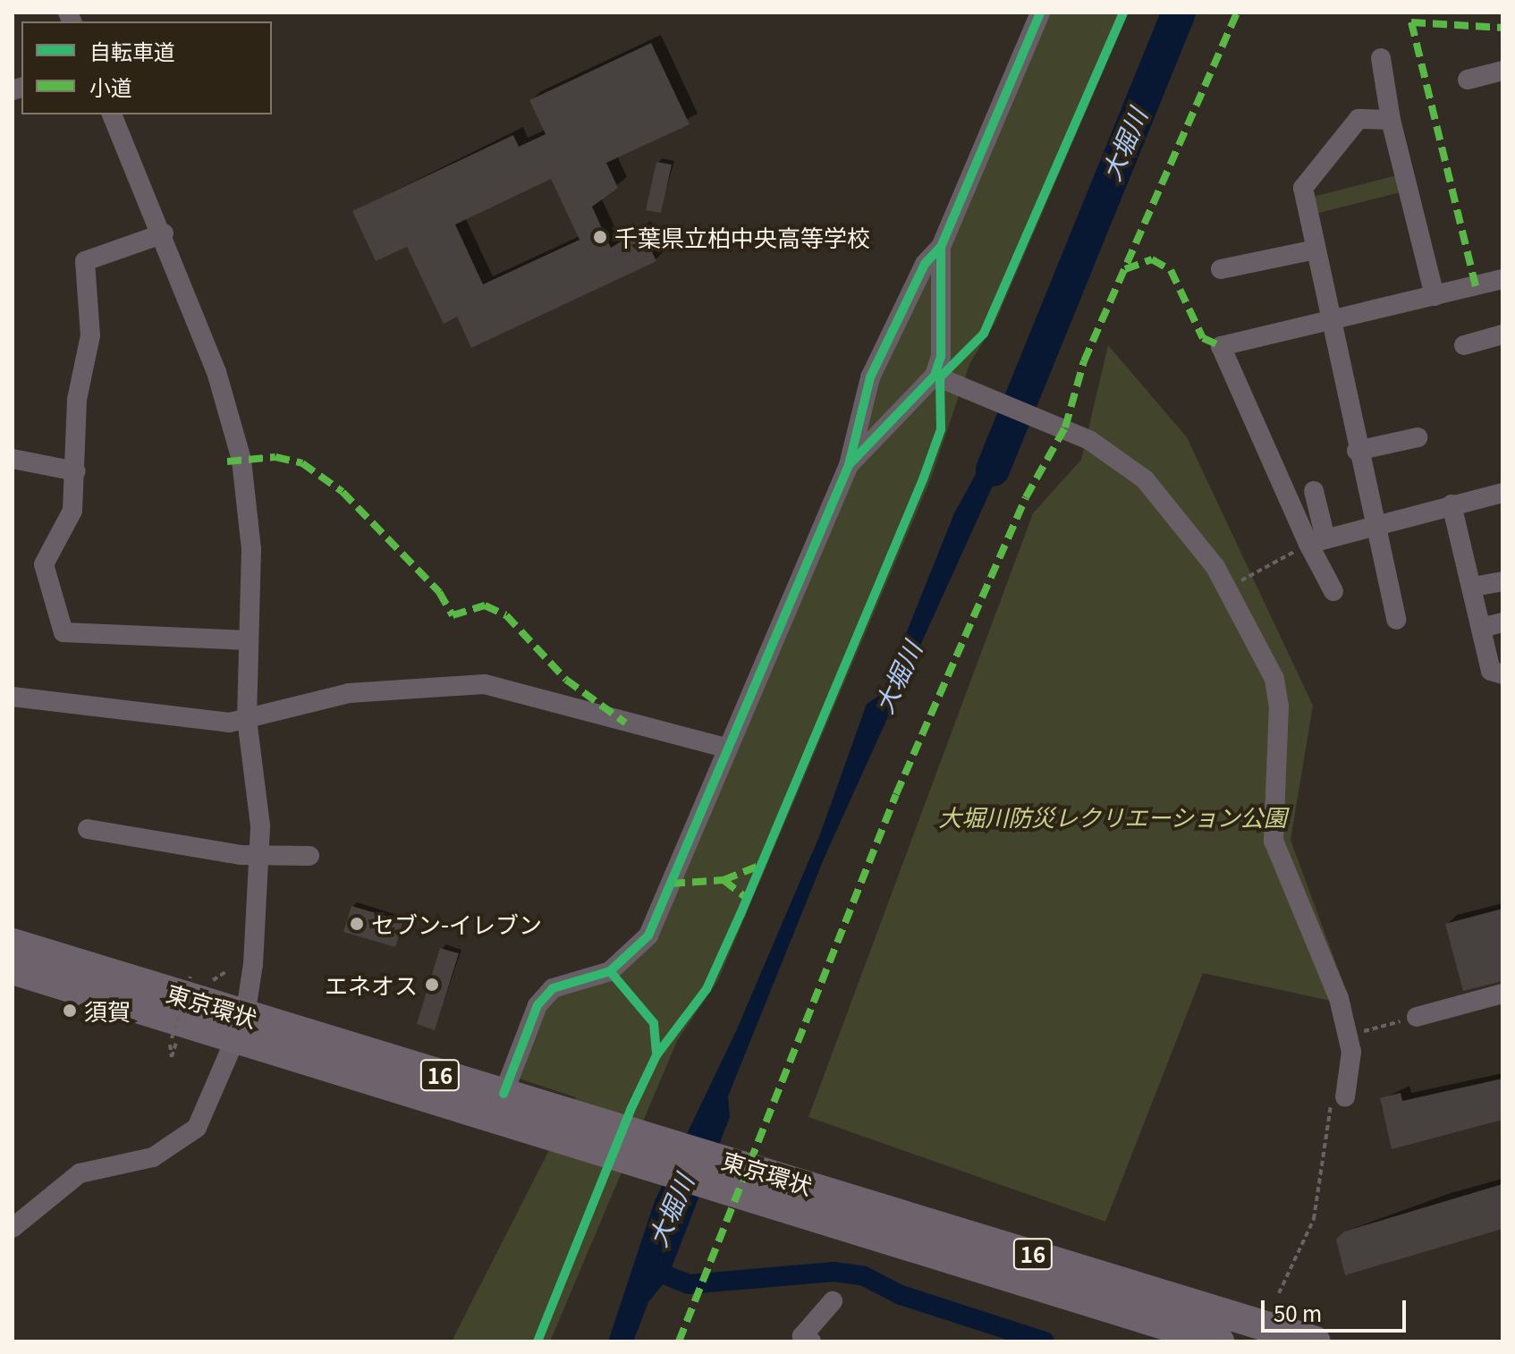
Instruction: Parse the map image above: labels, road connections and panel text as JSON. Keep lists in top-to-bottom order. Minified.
{"streets":{"highway":["東京環状","16"]},"water":["大堀川"],"parks":["大堀川防災レクリエーション公園"],"places":["千葉県立柏中央高等学校","セブン-イレブン","エネオス","須賀"],"legend":["自転車道","小道"],"scale_bar":"50 m"}
